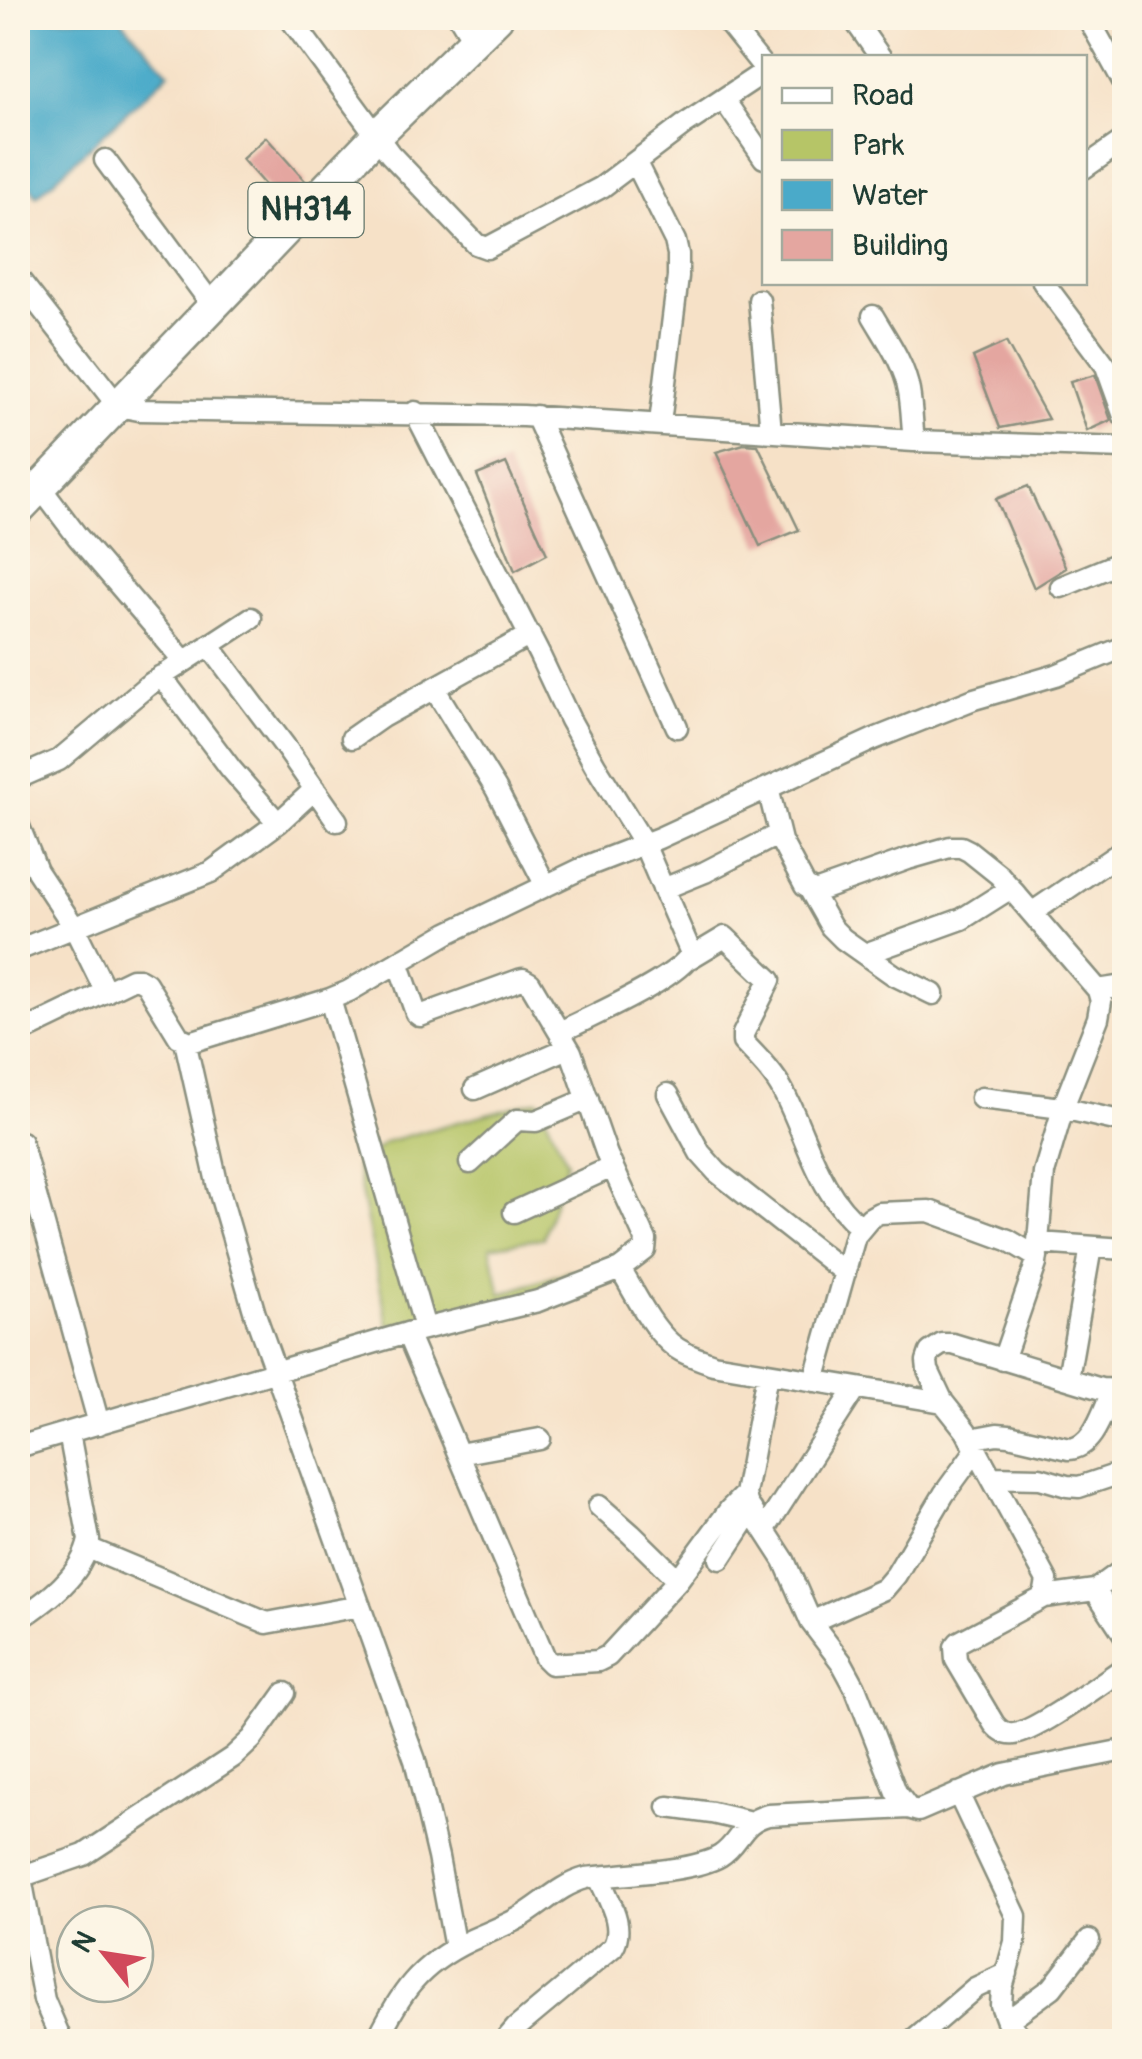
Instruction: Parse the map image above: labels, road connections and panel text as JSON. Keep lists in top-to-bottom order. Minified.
{"streets":{"highway":["NH314"]},"legend":["Road","Park","Water","Building"],"north":"top left"}
